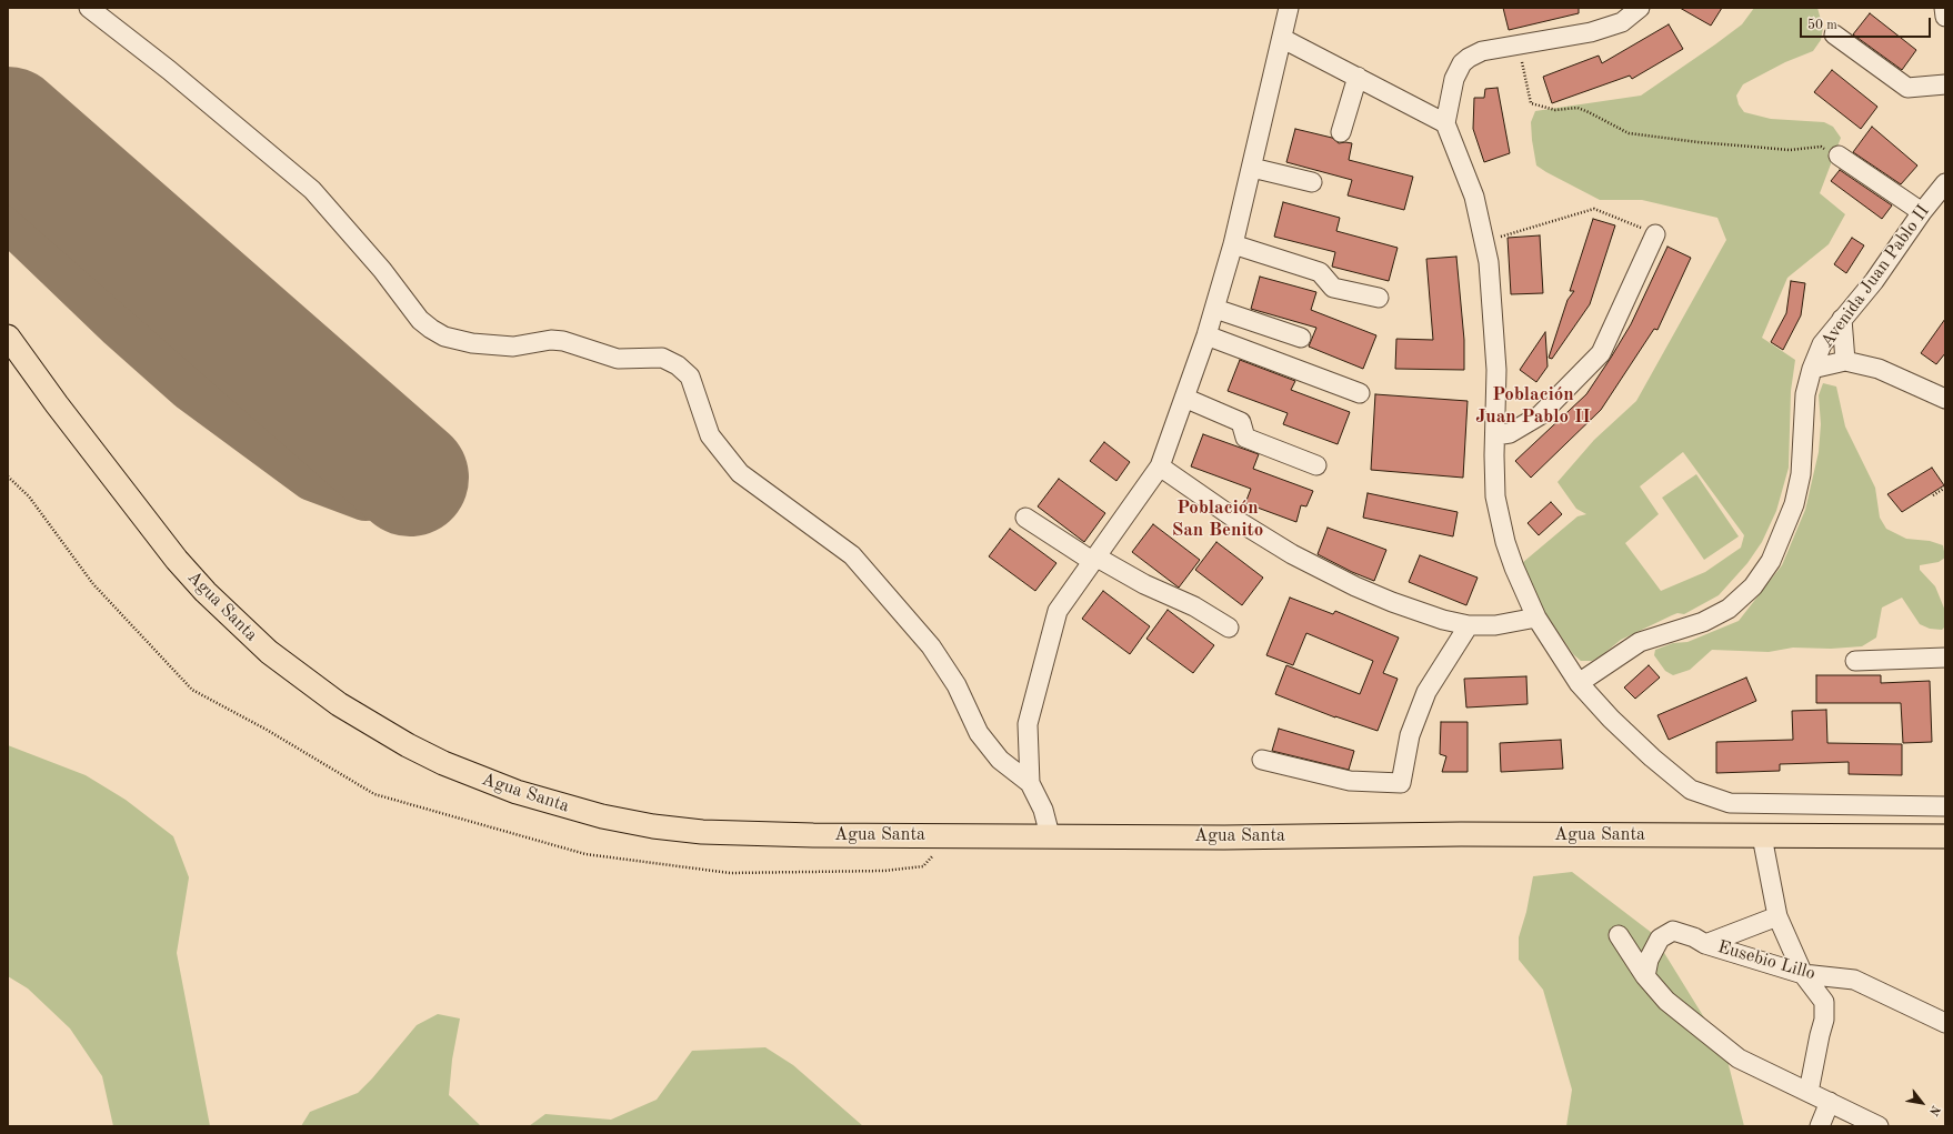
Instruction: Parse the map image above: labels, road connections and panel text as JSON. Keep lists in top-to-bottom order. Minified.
{"streets":{"main road":["Agua Santa"],"street":["Avenida Juan Pablo II","Eusebio Lillo"]},"districts":["Población Juan Pablo II","Población San Benito"],"scale_bar":"50 m","north":"bottom right"}
